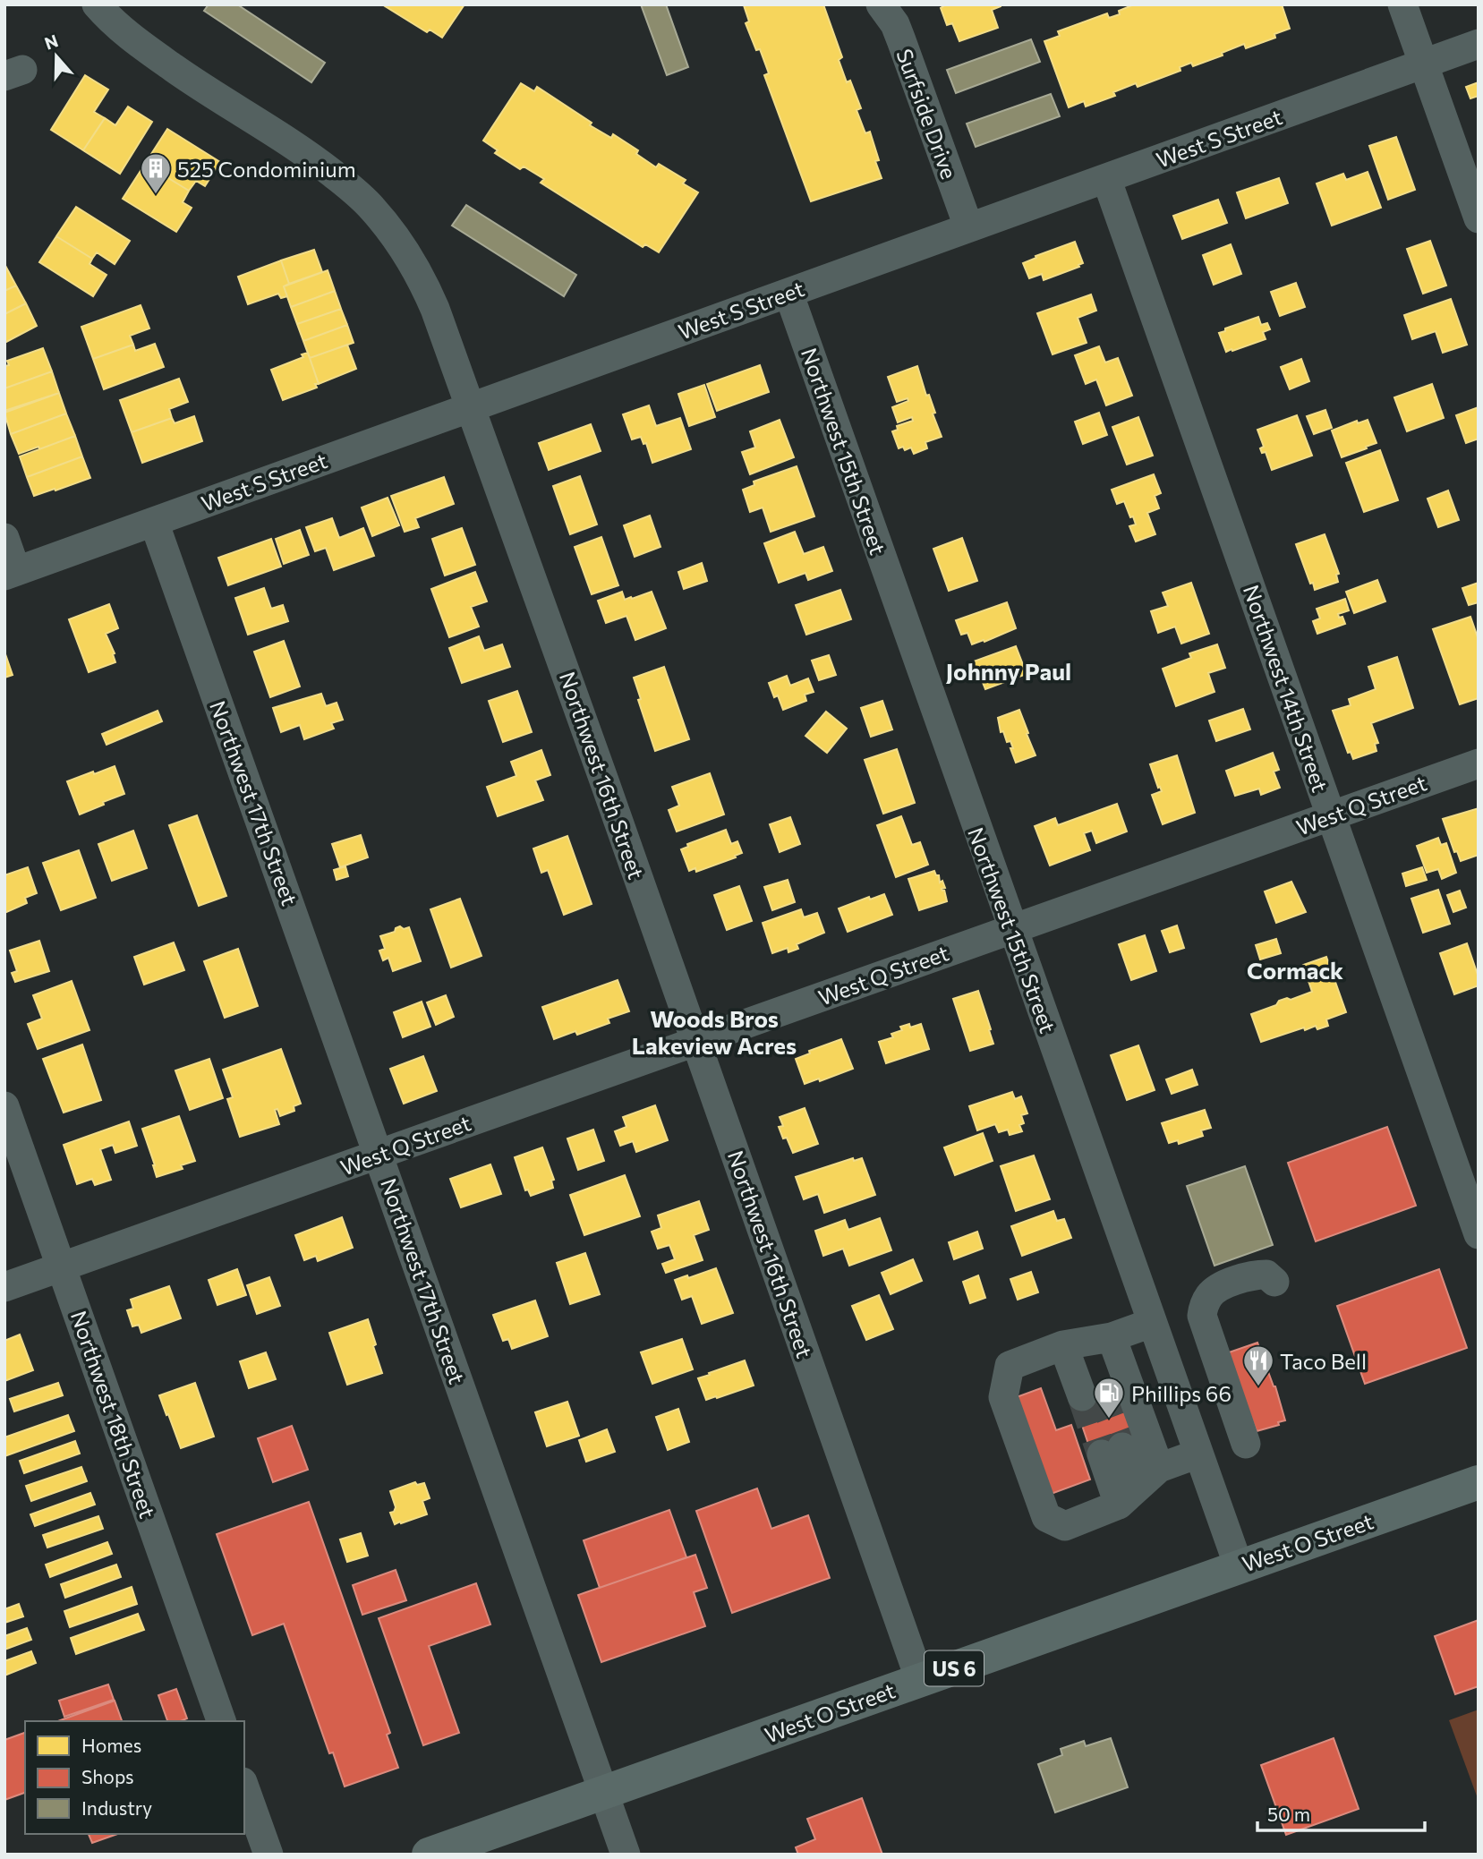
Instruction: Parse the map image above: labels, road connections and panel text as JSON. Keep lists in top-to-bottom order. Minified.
{"streets":{"main road":["West O Street","US 6"],"street":["Surfside Drive","West S Street","Northwest 15th Street","Northwest 14th Street","Northwest 16th Street","Northwest 17th Street","West Q Street","Northwest 18th Street"]},"crossings":[["Surfside Drive","West S Street"],["West S Street","Northwest 15th Street"],["West S Street","Northwest 14th Street"],["West S Street","Northwest 16th Street"],["West S Street","Northwest 17th Street"],["Northwest 15th Street","West Q Street"],["Northwest 15th Street","West O Street"],["Northwest 14th Street","West Q Street"],["Northwest 16th Street","West Q Street"],["Northwest 16th Street","West O Street"],["Northwest 17th Street","West Q Street"],["Northwest 17th Street","West O Street"],["West Q Street","Northwest 18th Street"]],"districts":["Johnny Paul","Cormack","Woods Bros Lakeview Acres"],"places":{"building":["525 Condominium"],"restaurant":["Taco Bell"],"fuel station":["Phillips 66"]},"legend":["Homes","Shops","Industry"],"scale_bar":"50 m","north":"top"}
